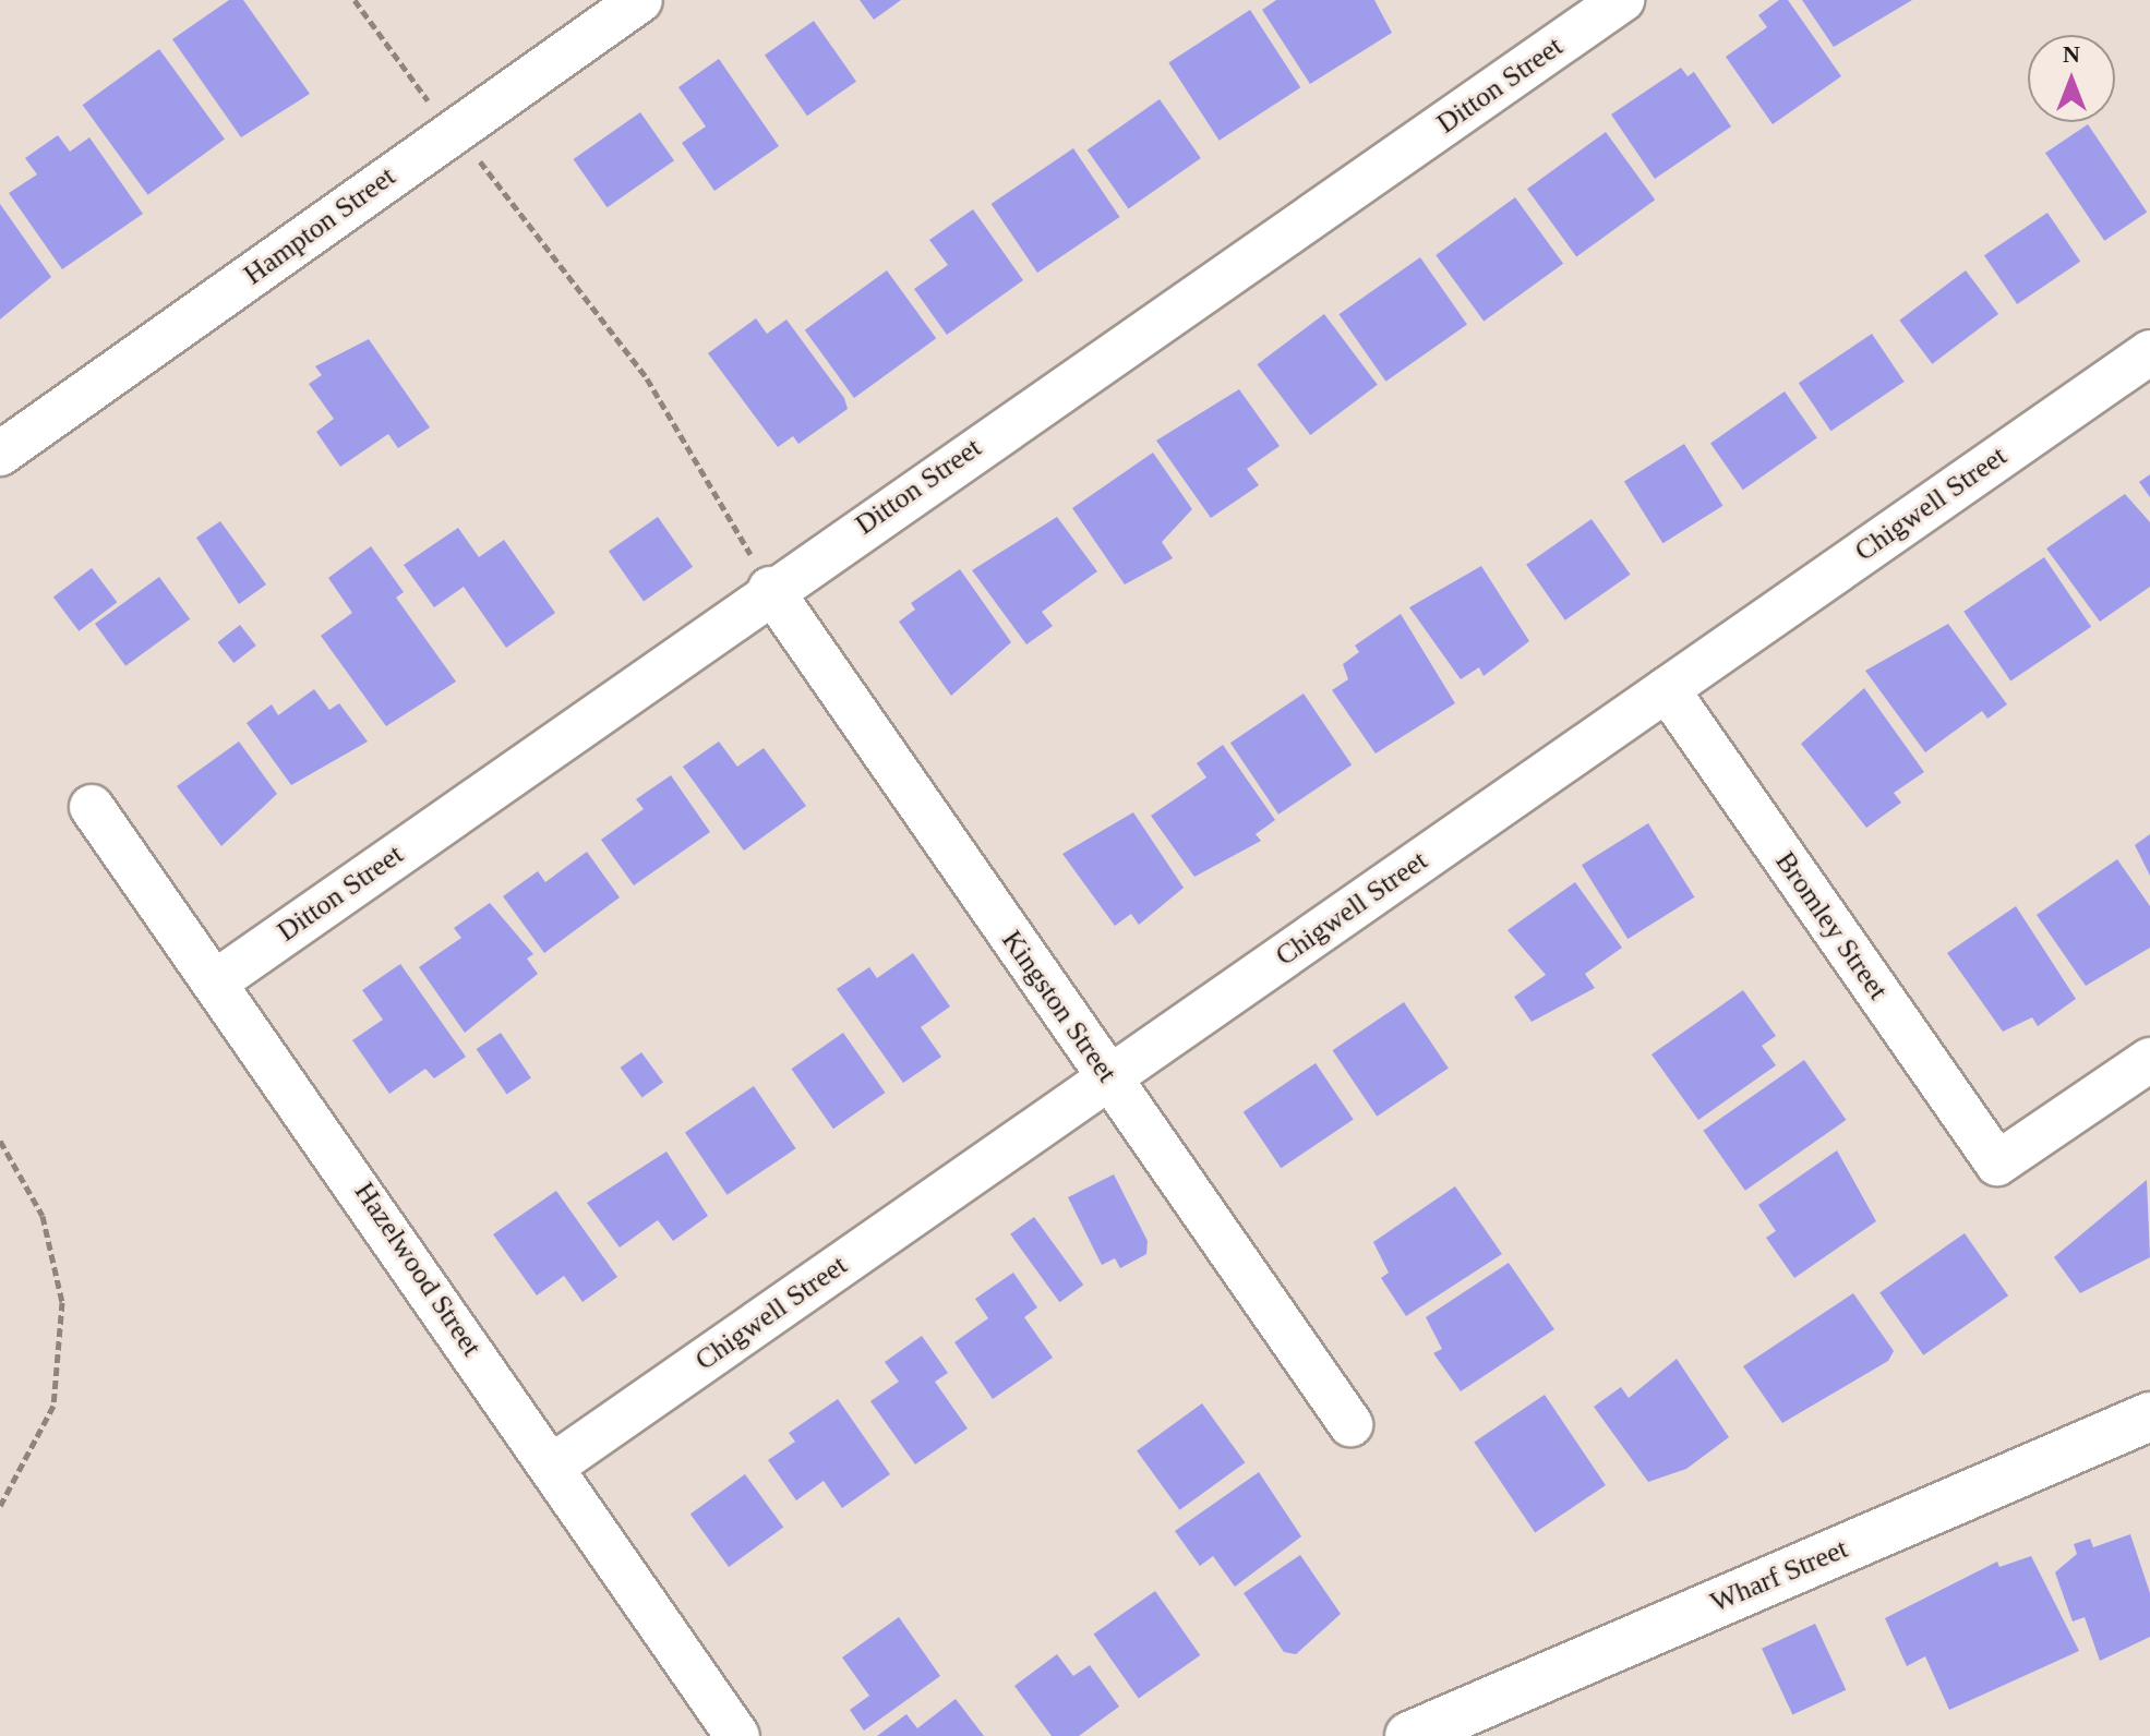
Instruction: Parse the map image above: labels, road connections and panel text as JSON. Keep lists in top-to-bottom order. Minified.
{"streets":{"street":["Ditton Street","Hampton Street","Chigwell Street","Bromley Street","Kingston Street","Hazelwood Street","Wharf Street"]},"crossings":[["Ditton Street","Kingston Street"],["Ditton Street","Hazelwood Street"],["Chigwell Street","Bromley Street"],["Chigwell Street","Kingston Street"],["Chigwell Street","Hazelwood Street"]],"north":"top"}
